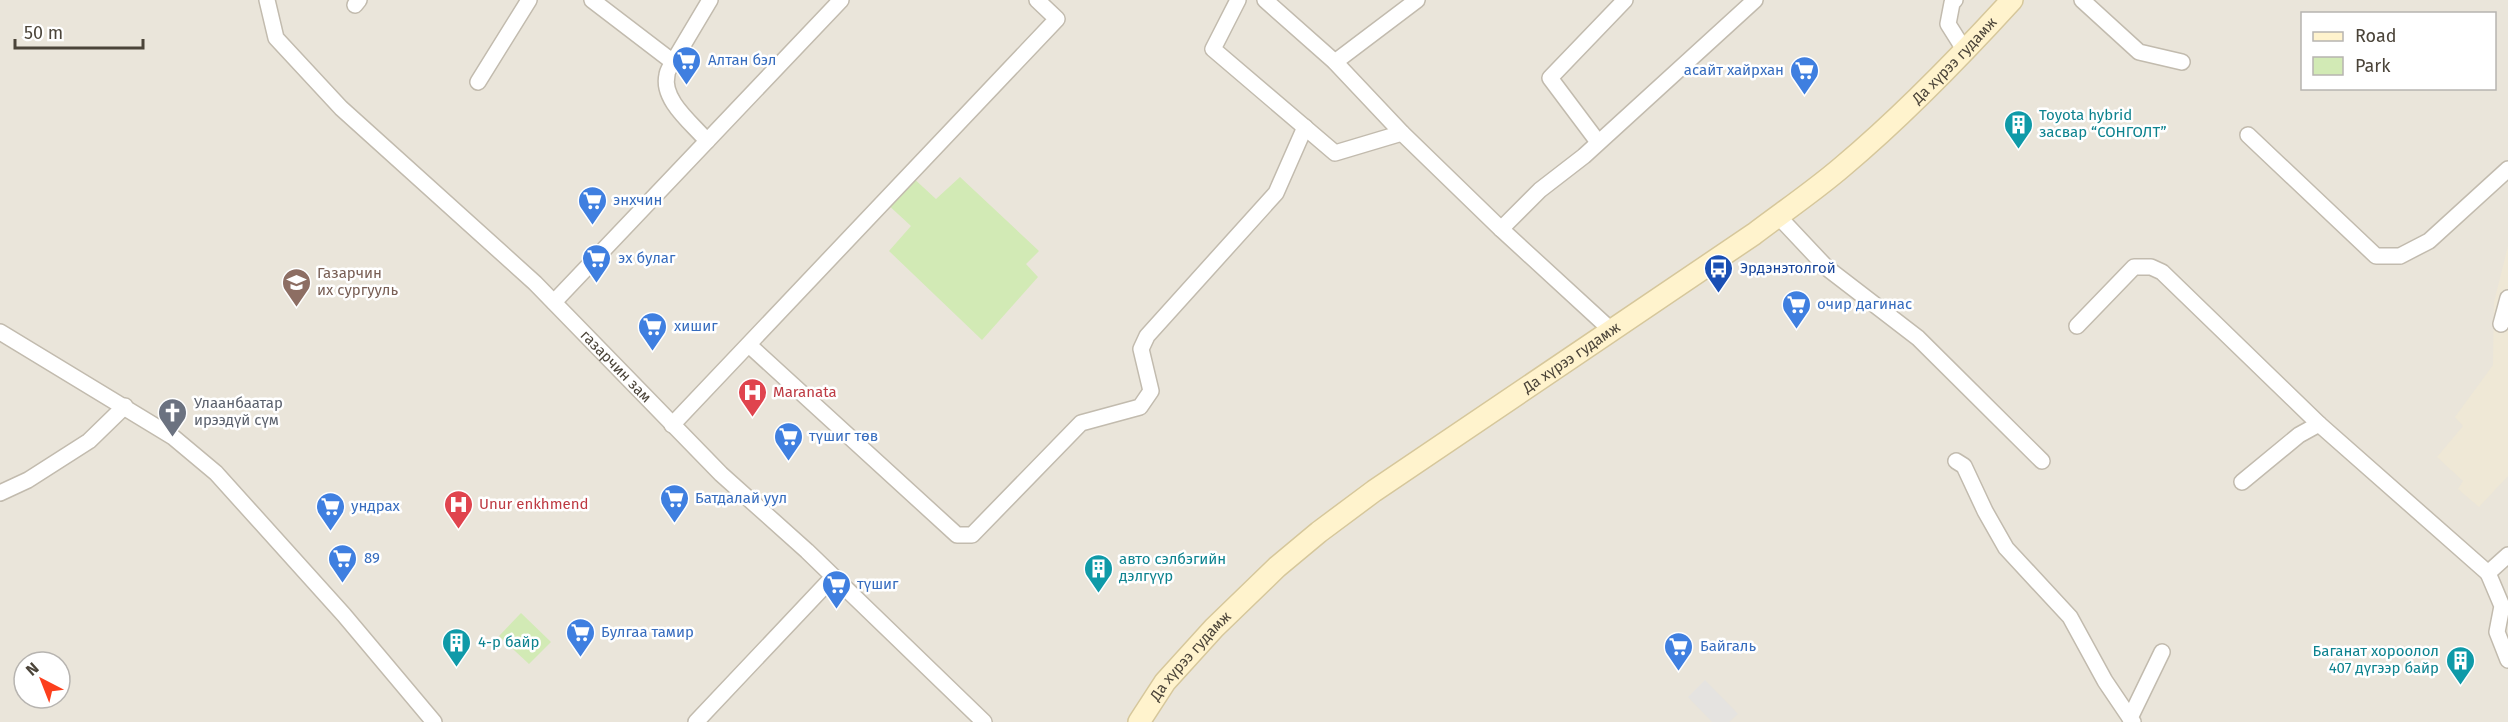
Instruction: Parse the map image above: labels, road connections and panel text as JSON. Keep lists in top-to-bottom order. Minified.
{"streets":{"main road":["Да хүрээ гудамж"],"street":["газарчин зам"]},"places":{"supermarket":["Алтан бэл","асайт хайрхан","энхчин","эх булаг","очир дагинас","хишиг","түшиг төв","Батдалай уул","ундрах","89","түшиг","Булгаа тамир","Байгаль"],"building":["Toyota hybrid засвар “СОНГОЛТ”","авто сэлбэгийн дэлгүүр","4-р байр","Баганат хороолол 407 дүгээр байр"],"bus stop":["Эрдэнэтолгой"],"school or university":["Газарчин их сургууль"],"hospital":["Maranata","Unur enkhmend"],"church":["Улаанбаатар ирээдүй сүм"]},"legend":["Road","Park"],"scale_bar":"50 m","north":"top left"}
